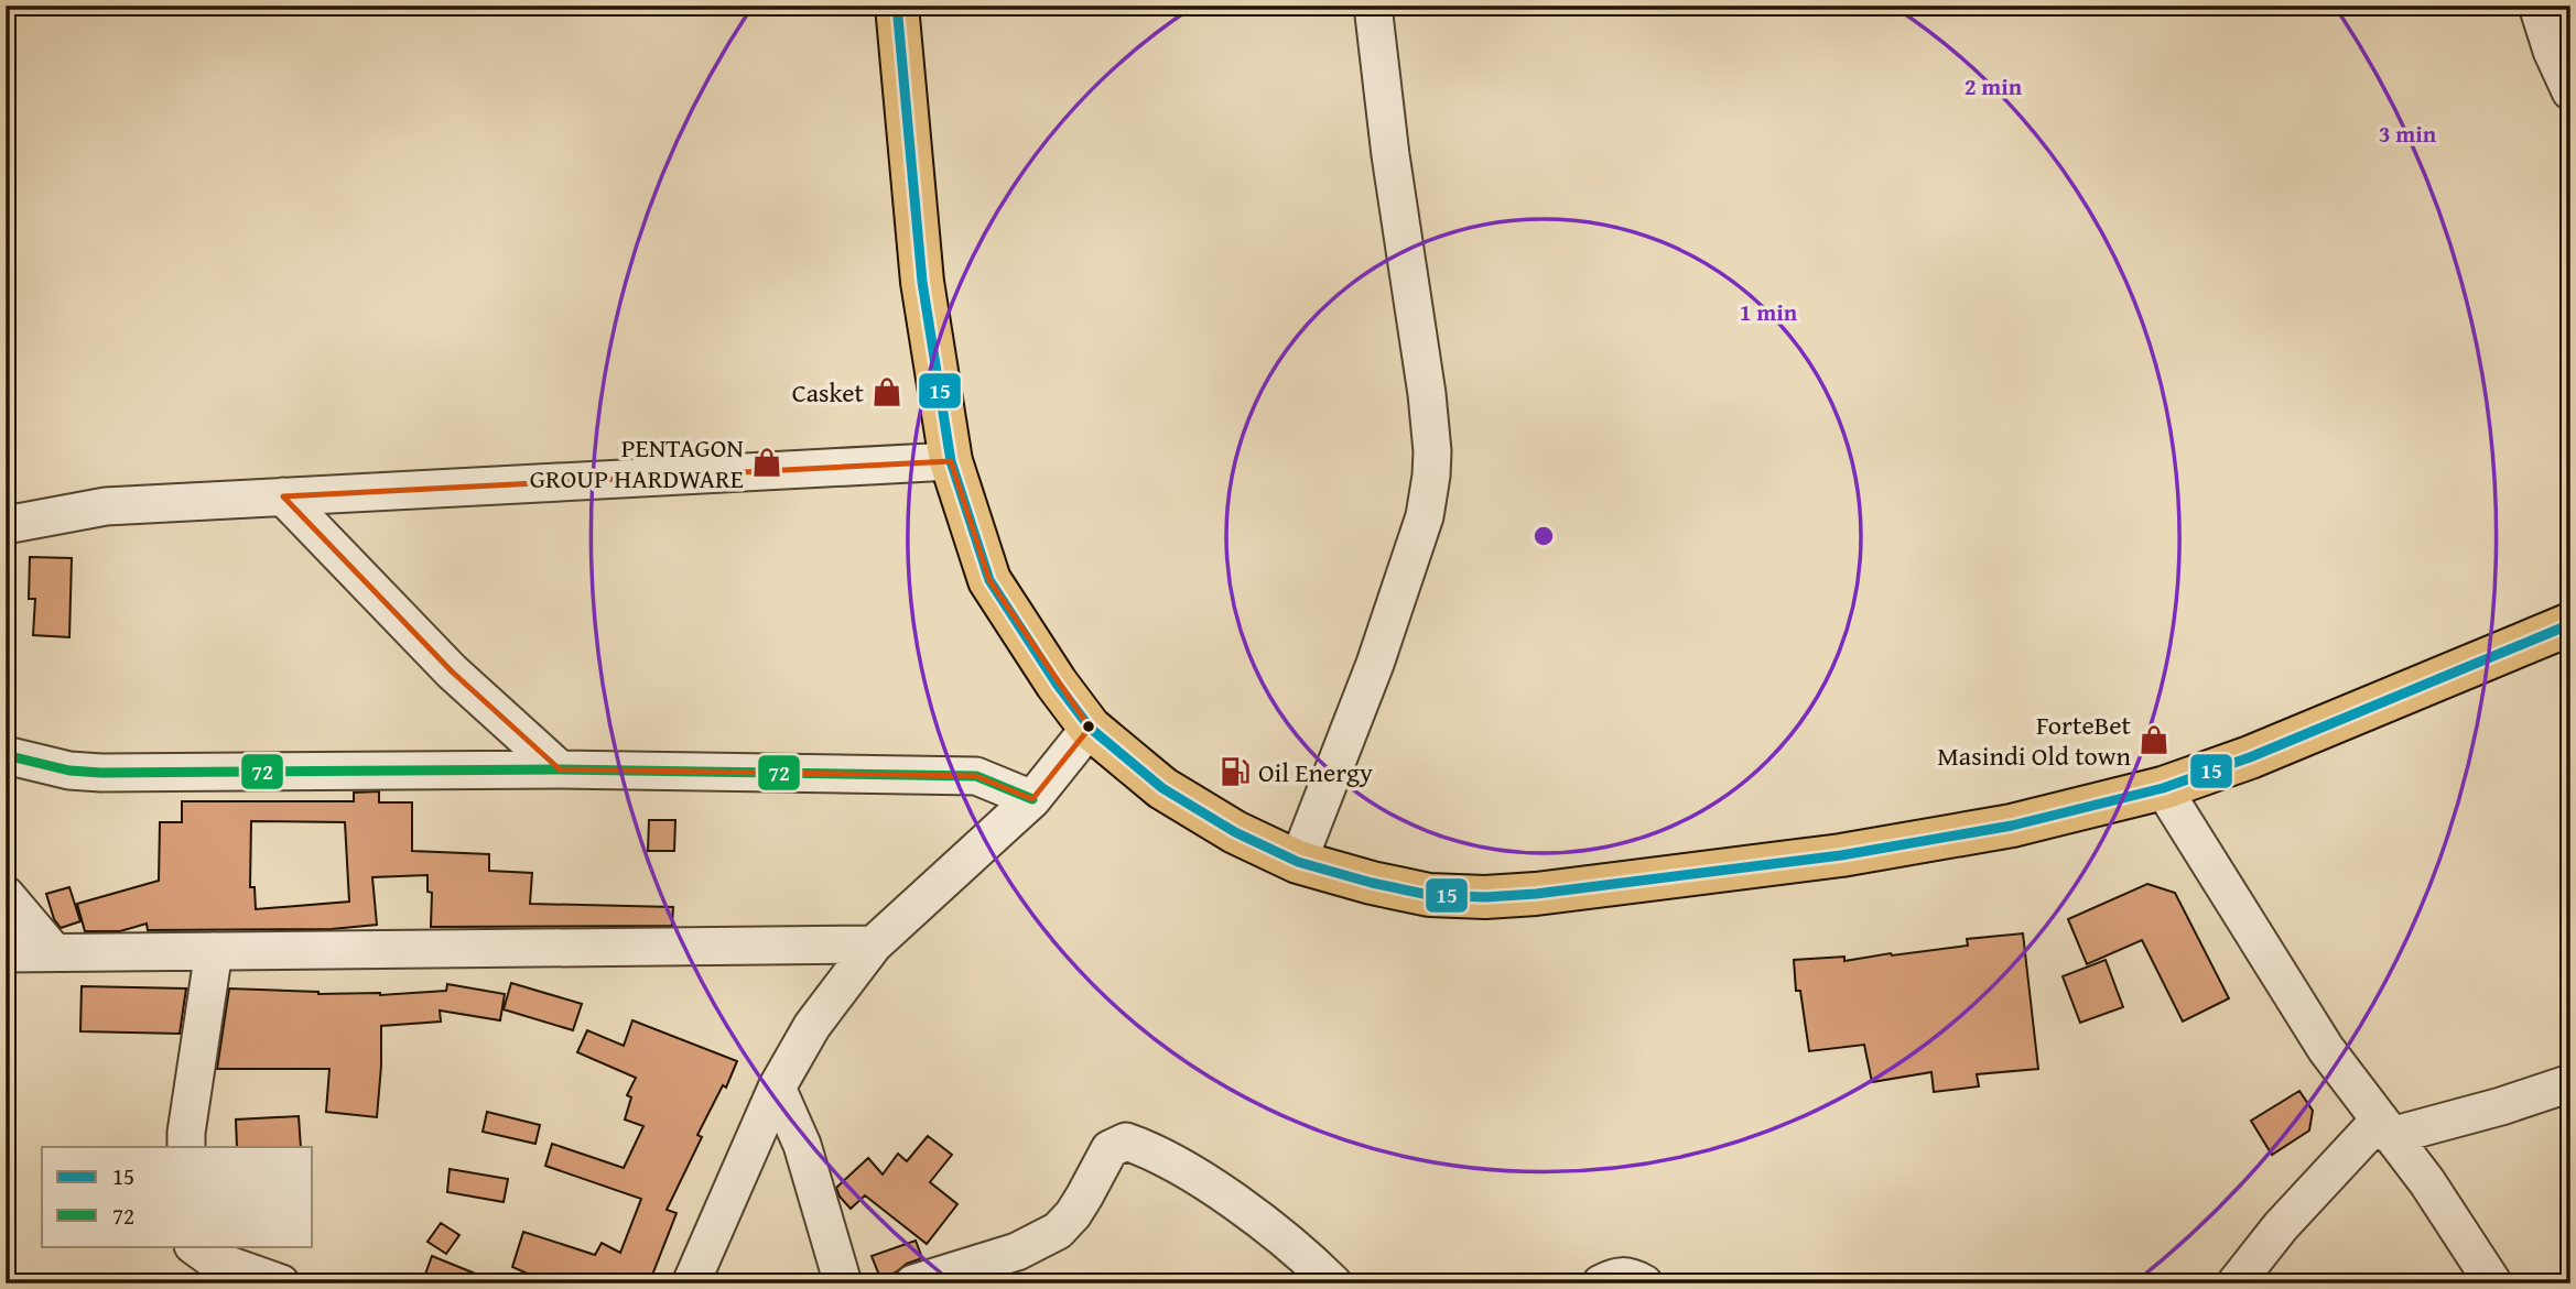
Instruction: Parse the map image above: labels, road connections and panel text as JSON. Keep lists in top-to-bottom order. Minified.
{"places":{"shop":["Casket","PENTAGON GROUP HARDWARE","ForteBet Masindi Old town"],"fuel station":["Oil Energy"]},"lines":["transit line 15","transit line 72"],"legend":["15","72"],"rings":["2 min","3 min","1 min"]}
